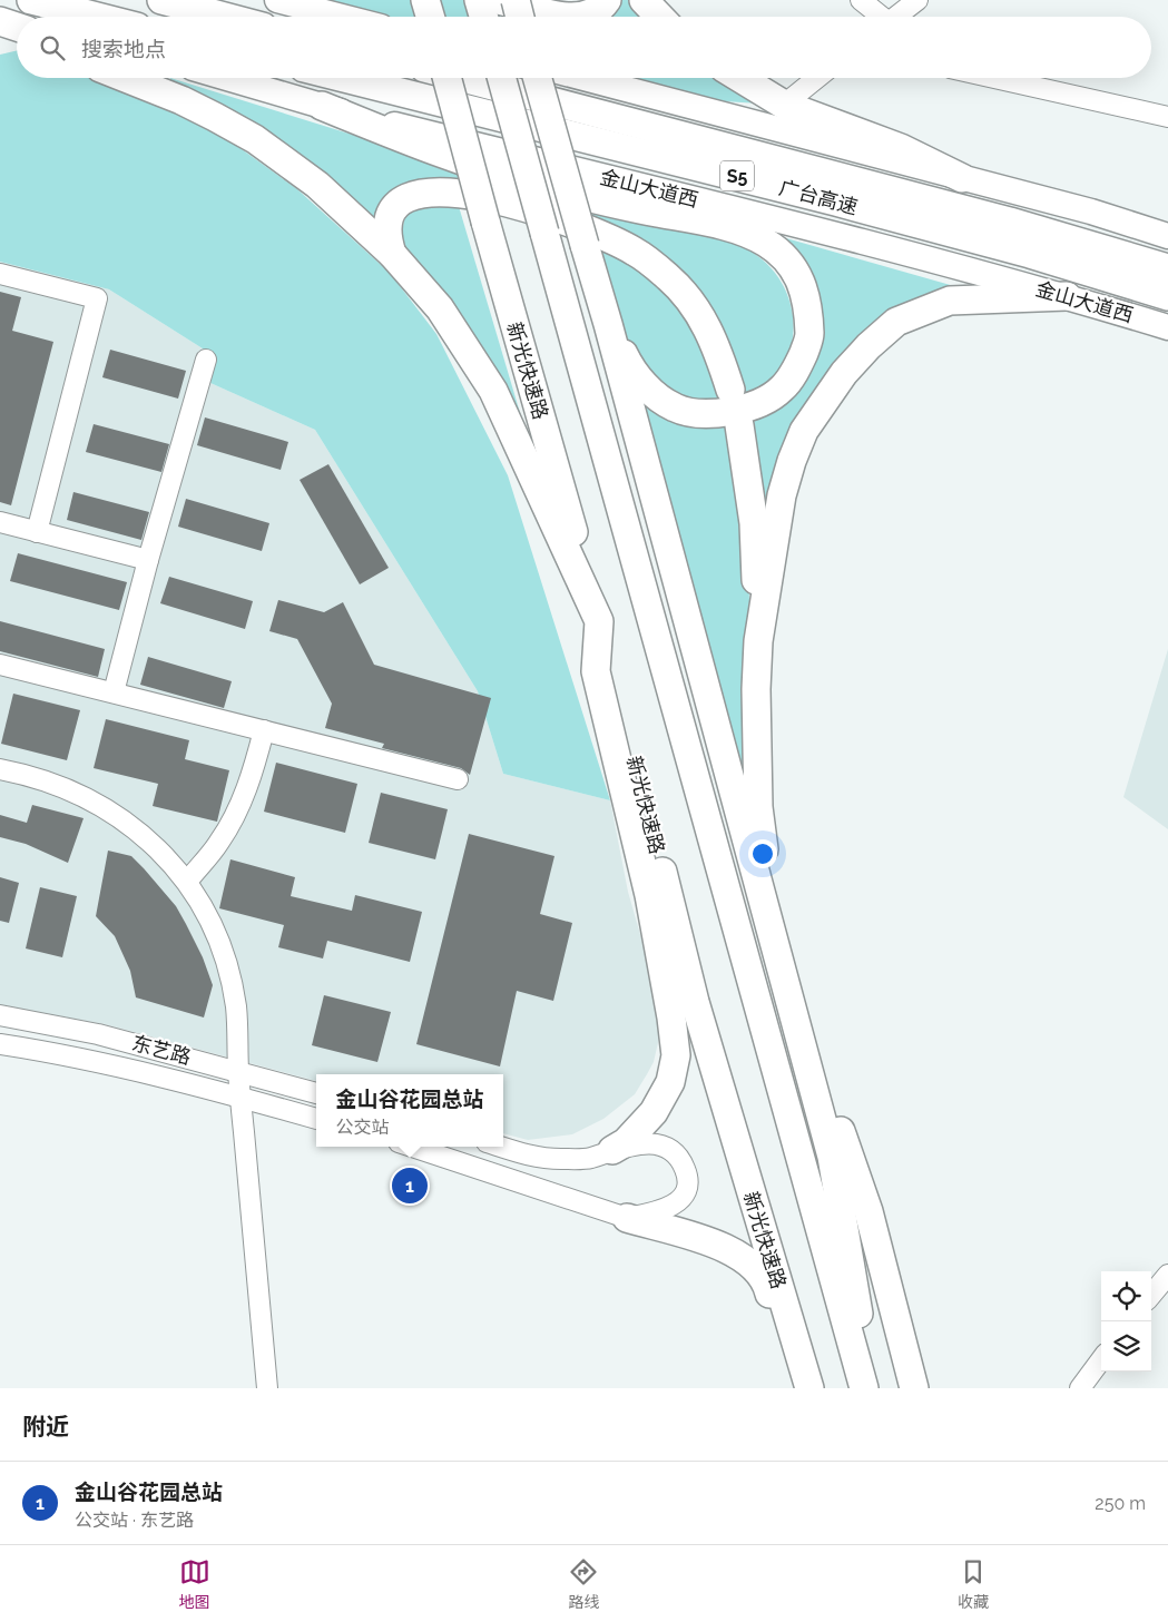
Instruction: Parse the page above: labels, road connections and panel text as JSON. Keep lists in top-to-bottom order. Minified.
{"streets":{"highway":["S5","广台高速","新光快速路"],"main road":["金山大道西"],"street":["东艺路"]},"page":{"search":"搜索地点","popup":["金山谷花园总站","公交站"],"pins":"1","heading":"附近","list":[{"mark":"1","name":"金山谷花园总站","note":"公交站 · 东艺路","value":"250 m"}],"nav":["地图","路线","收藏"]}}
